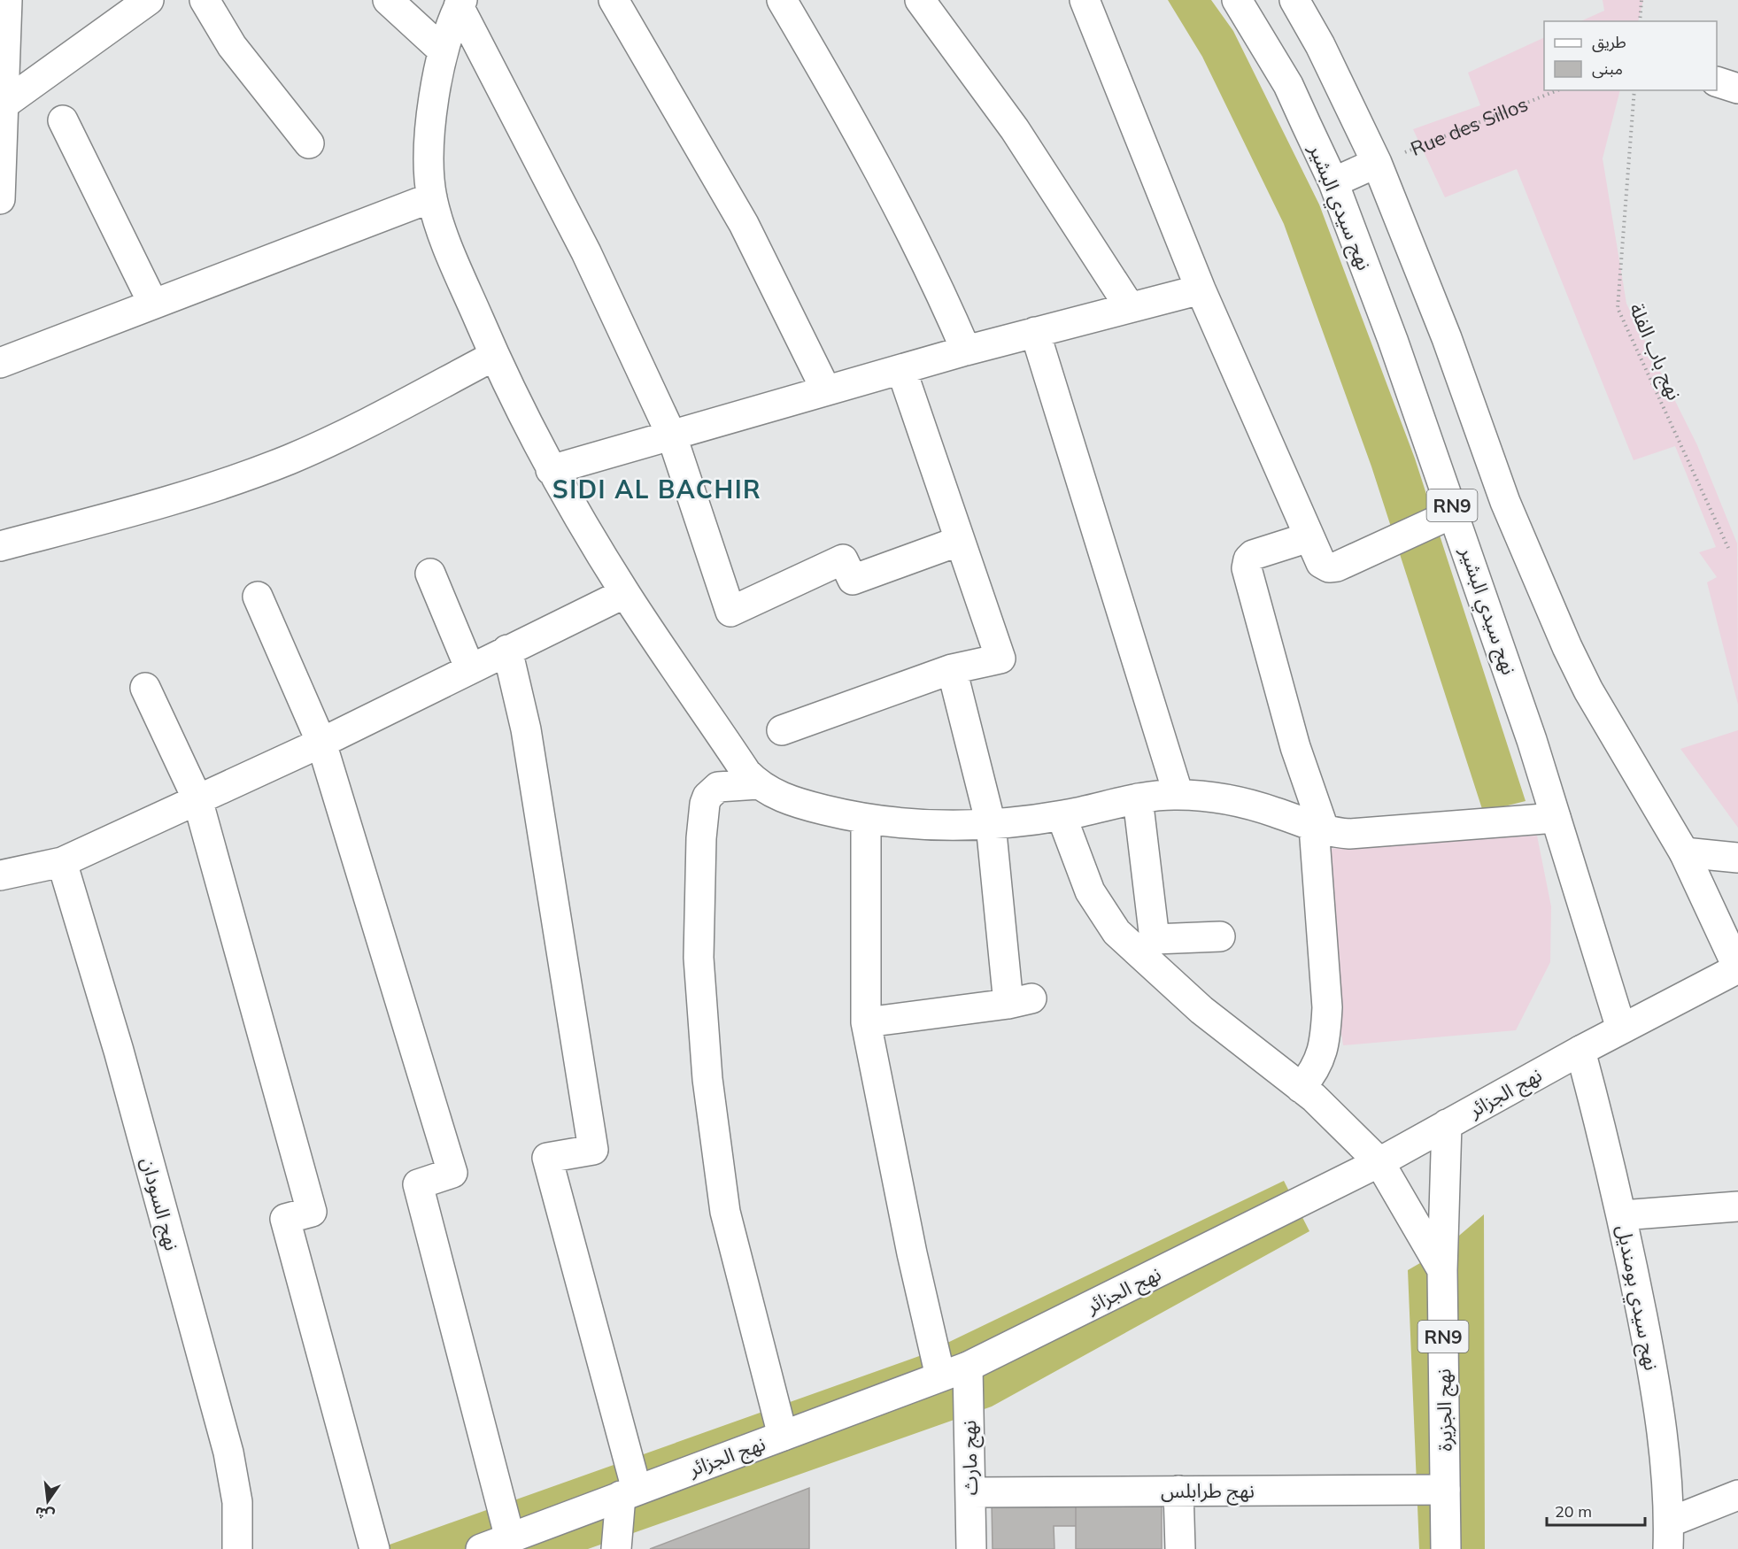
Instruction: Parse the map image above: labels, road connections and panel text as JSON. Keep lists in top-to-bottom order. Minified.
{"streets":{"street":["نهج سيدي البشير","RN9","نهج الجزائر","نهج السودان","نهج سيدي بومنديل","نهج الجزيرة","نهج مارث","نهج طرابلس"],"path":["Rue des Sillos","نهج باب الفلة"]},"crossings":[["Rue des Sillos","RN9"],["نهج سيدي البشير","نهج الجزائر"],["RN9","نهج الجزائر"],["نهج الجزائر","نهج سيدي بومنديل"],["نهج الجزائر","نهج الجزيرة"],["نهج الجزائر","نهج مارث"],["نهج الجزيرة","نهج طرابلس"],["نهج مارث","نهج طرابلس"]],"districts":["SIDI AL BACHIR"],"legend":["طريق","مبنى"],"scale_bar":"20 m","north":"bottom"}
